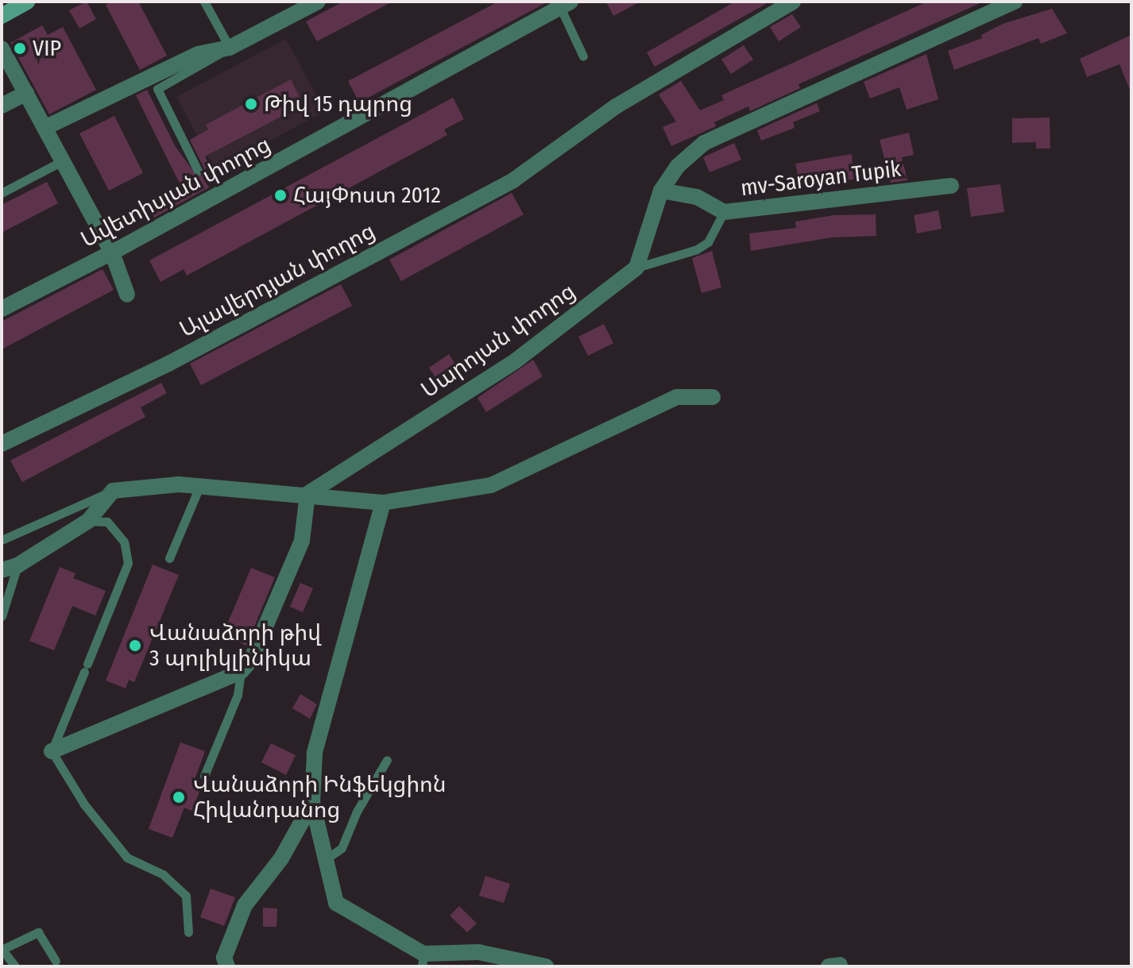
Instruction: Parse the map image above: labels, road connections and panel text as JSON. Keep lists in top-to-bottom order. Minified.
{"streets":{"street":["mv-Saroyan Tupik","Ավետիսյան փողոց","Ալավերդյան փողոց","Սարոյան փողոց"]},"places":["VIP","Թիվ 15 դպրոց","ՀայՓոստ 2012","Վանաձորի թիվ 3 պոլիկլինիկա","Վանաձորի Ինֆեկցիոն Հիվանդանոց"]}
